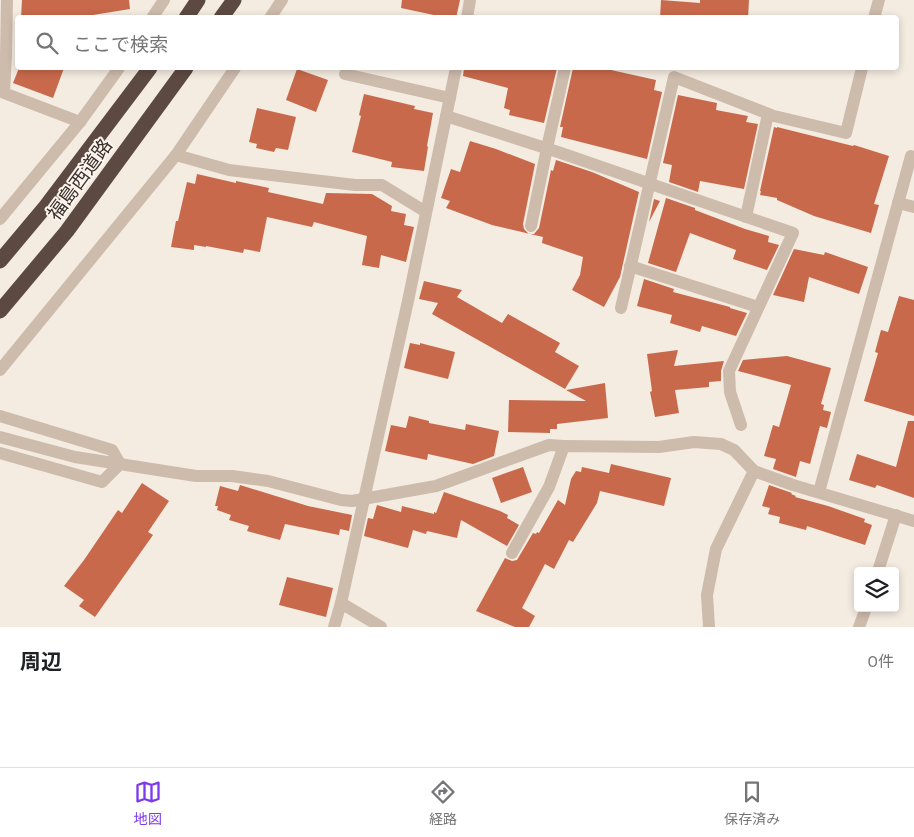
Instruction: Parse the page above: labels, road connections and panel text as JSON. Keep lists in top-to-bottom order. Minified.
{"streets":{"highway":["福島西道路"]},"page":{"search":"ここで検索","heading":["周辺","0件"],"nav":["地図","経路","保存済み"]}}
